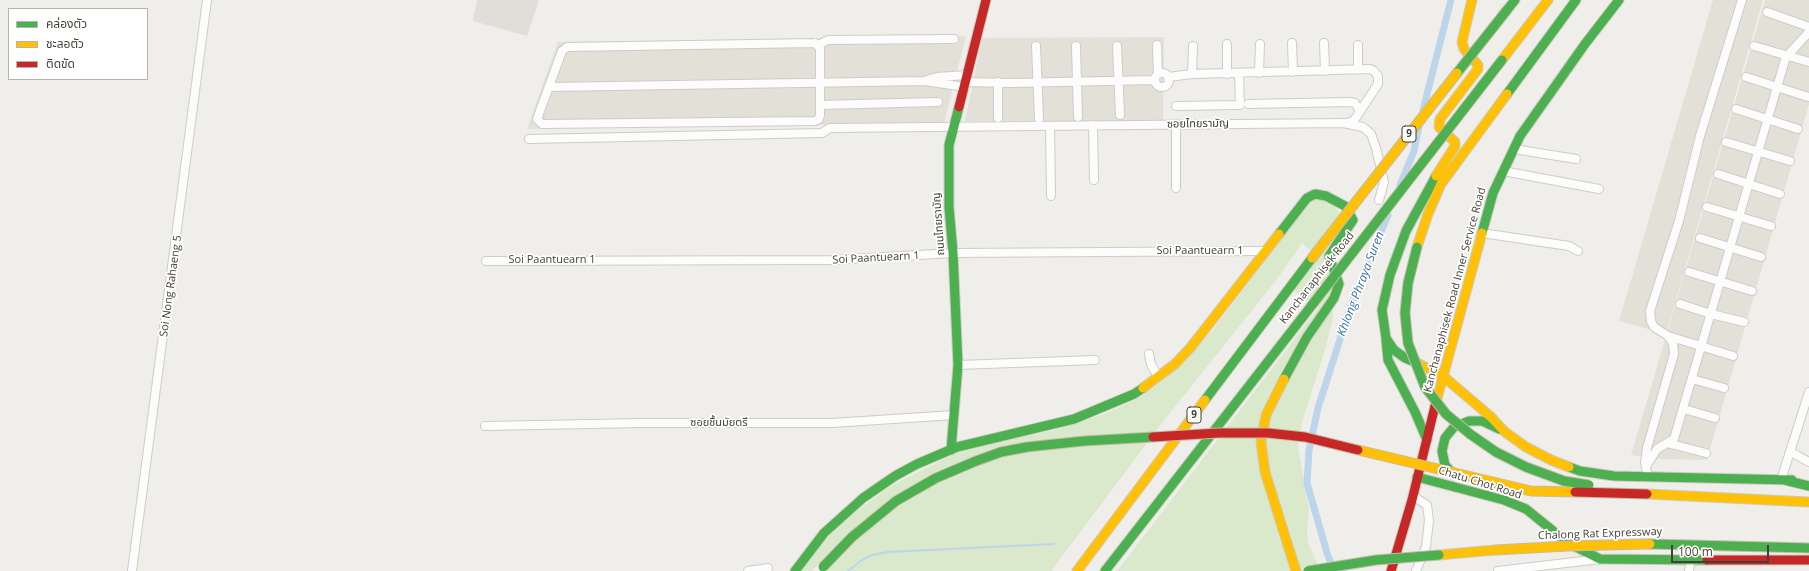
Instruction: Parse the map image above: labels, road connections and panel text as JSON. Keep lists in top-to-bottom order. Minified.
{"streets":{"main road":["9","ถนนไทยรามัญ","Kanchanaphisek Road","Kanchanaphisek Road Inner Service Road","Chatu Chot Road","Chalong Rat Expressway"],"street":["ซอยไทยรามัญ","Soi Paantuearn 1","Soi Nong Rahaeng 5","ซอยชื้นมัยตรี"]},"crossings":[["ซอยไทยรามัญ","ถนนไทยรามัญ"],["ถนนไทยรามัญ","Soi Paantuearn 1"],["ถนนไทยรามัญ","ซอยชื้นมัยตรี"],["Kanchanaphisek Road Inner Service Road","Chatu Chot Road"]],"water":["Khlong Phraya Suren"],"legend":["คล่องตัว","ชะลอตัว","ติดขัด"],"scale_bar":"100 m"}
